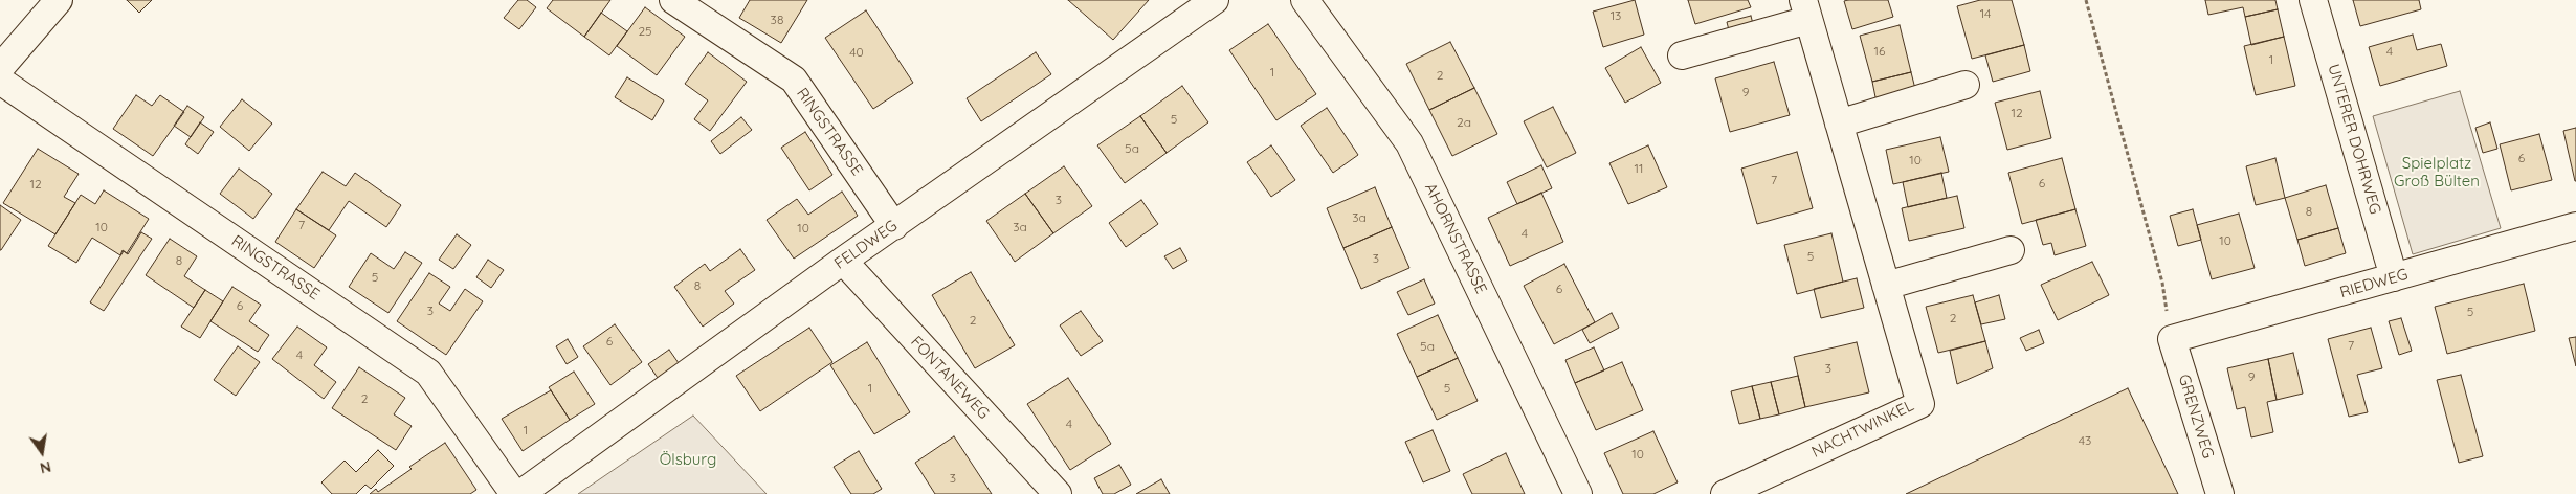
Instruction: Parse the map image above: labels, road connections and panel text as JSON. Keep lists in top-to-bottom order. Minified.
{"streets":{"street":["RINGSTRASSE","UNTERER DOHRWEG","AHORNSTRASSE","FELDWEG","RIEDWEG","FONTANEWEG","GRENZWEG","NACHTWINKEL"]},"crossings":[["RINGSTRASSE","FELDWEG"],["UNTERER DOHRWEG","RIEDWEG"],["FELDWEG","FONTANEWEG"],["RIEDWEG","GRENZWEG"]],"parks":["Spielplatz Groß Bülten","Ölsburg"],"house_numbers":["14","13","38","25","16","4","40","1","1","2","9","12","5","2a","5a","6","10","11","7","6","12","3","8","3a","7","10","3a","10","4","10","5","3","8","5","8","6","6","3","5","2","2","6","7","5a","4","3","9","1","5","2","4","1","43","10","3"],"north":"bottom"}
